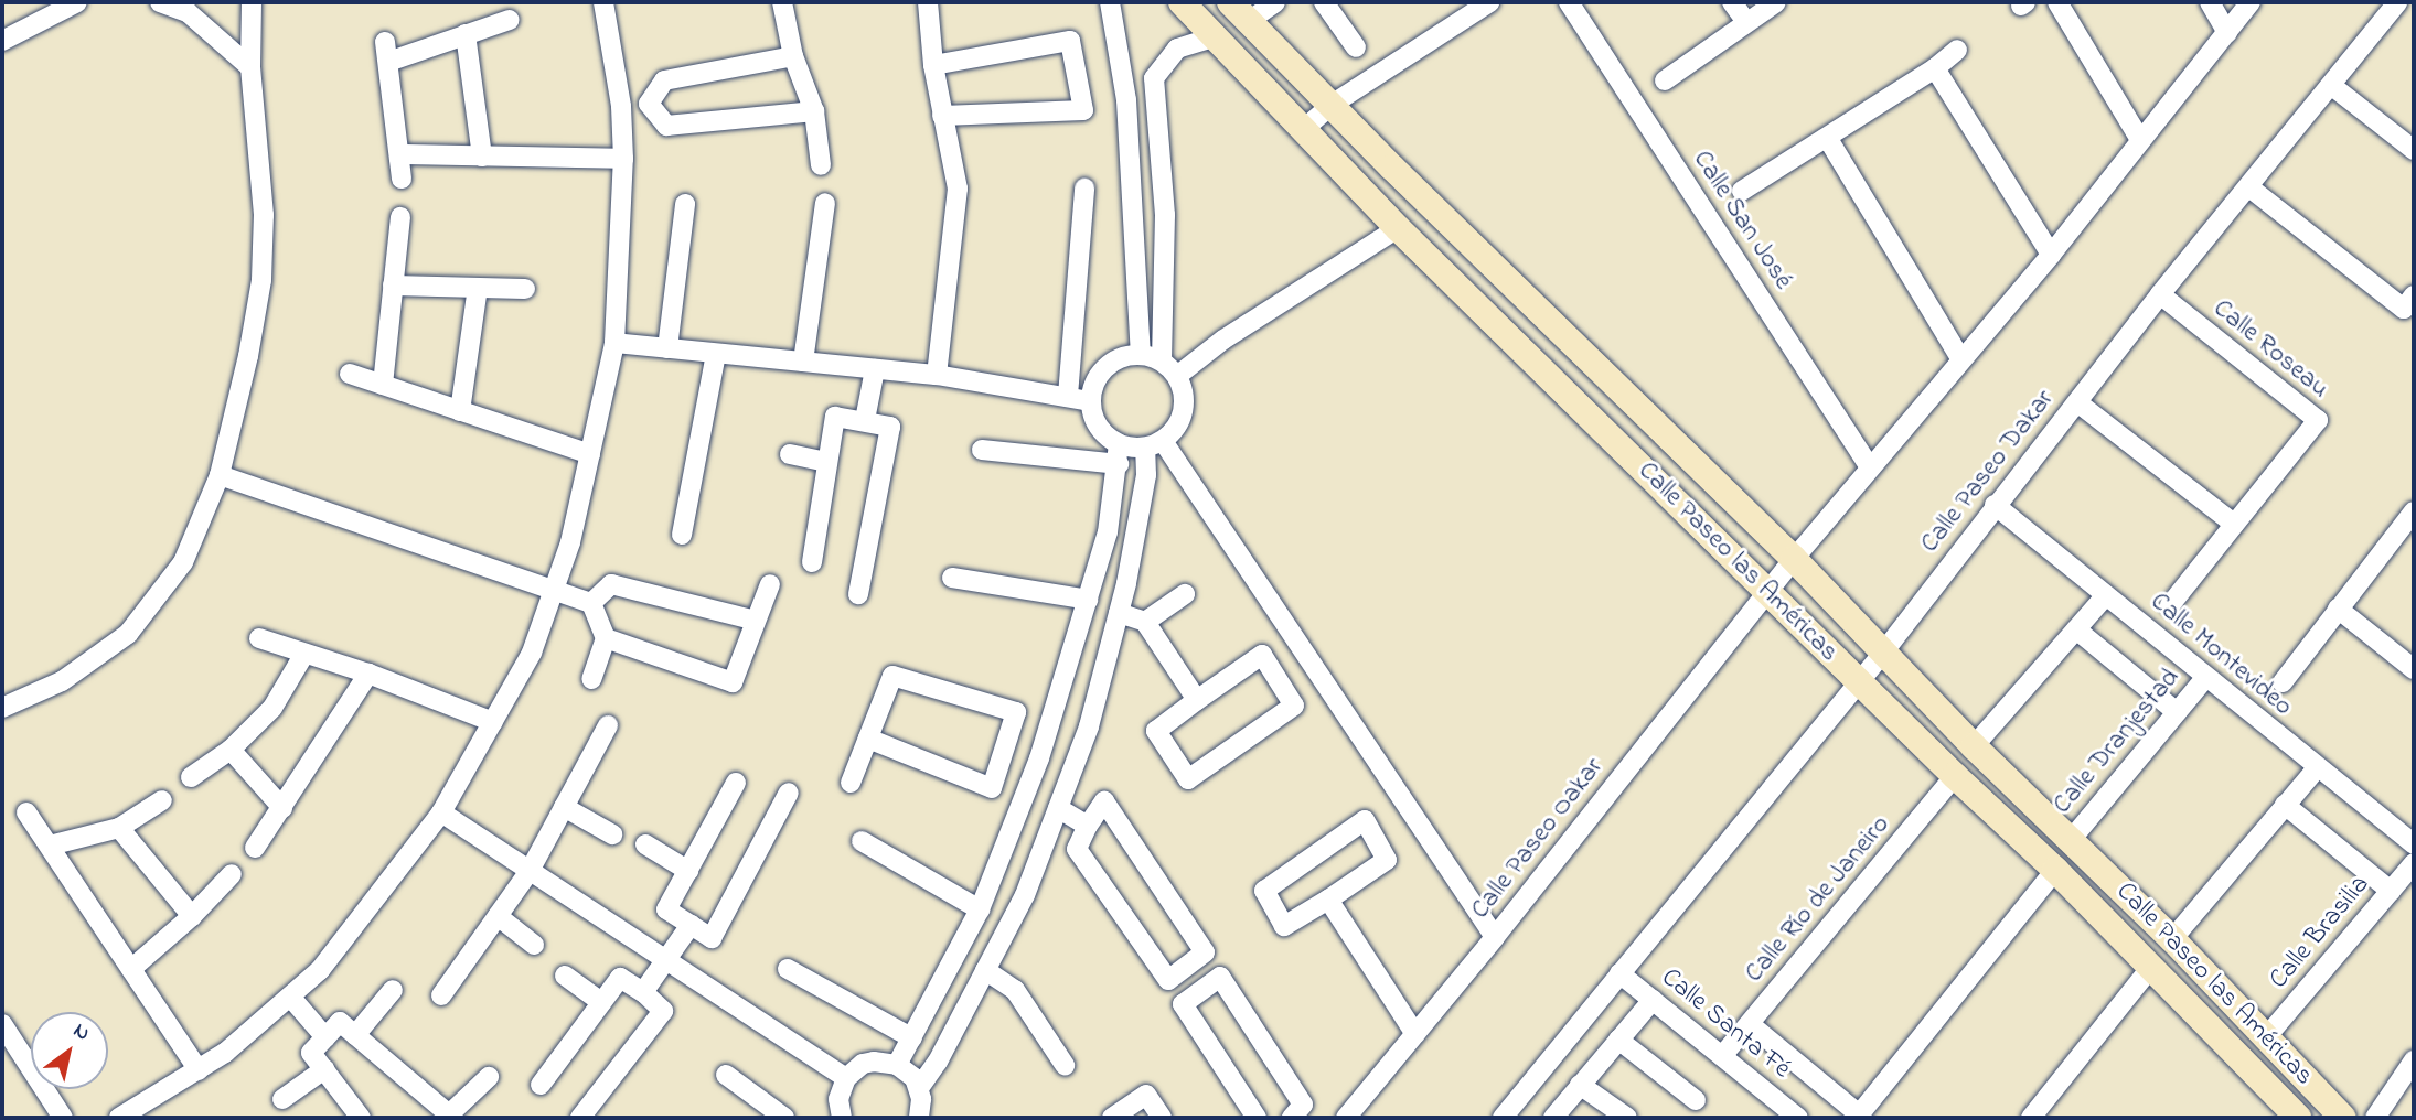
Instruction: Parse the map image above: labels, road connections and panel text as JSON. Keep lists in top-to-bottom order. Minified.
{"streets":{"street":["Calle San José","Calle Roseau","Calle Paseo Dakar","Calle Paseo las Américas","Calle Montevideo","Calle Dranjestad","Calle Paseo Oakar","Calle Río de Janeiro","Calle Brasilia","Calle Santa Fé"]},"crossings":[["Calle Roseau","Calle Paseo Dakar"],["Calle Paseo Dakar","Calle Paseo las Américas"],["Calle Paseo Dakar","Calle Montevideo"],["Calle Paseo Dakar","Calle Santa Fé"],["Calle Paseo las Américas","Calle Dranjestad"],["Calle Paseo las Américas","Calle Paseo Oakar"],["Calle Paseo las Américas","Calle Río de Janeiro"],["Calle Paseo las Américas","Calle Brasilia"],["Calle Montevideo","Calle Dranjestad"],["Calle Río de Janeiro","Calle Santa Fé"]],"north":"top right"}
